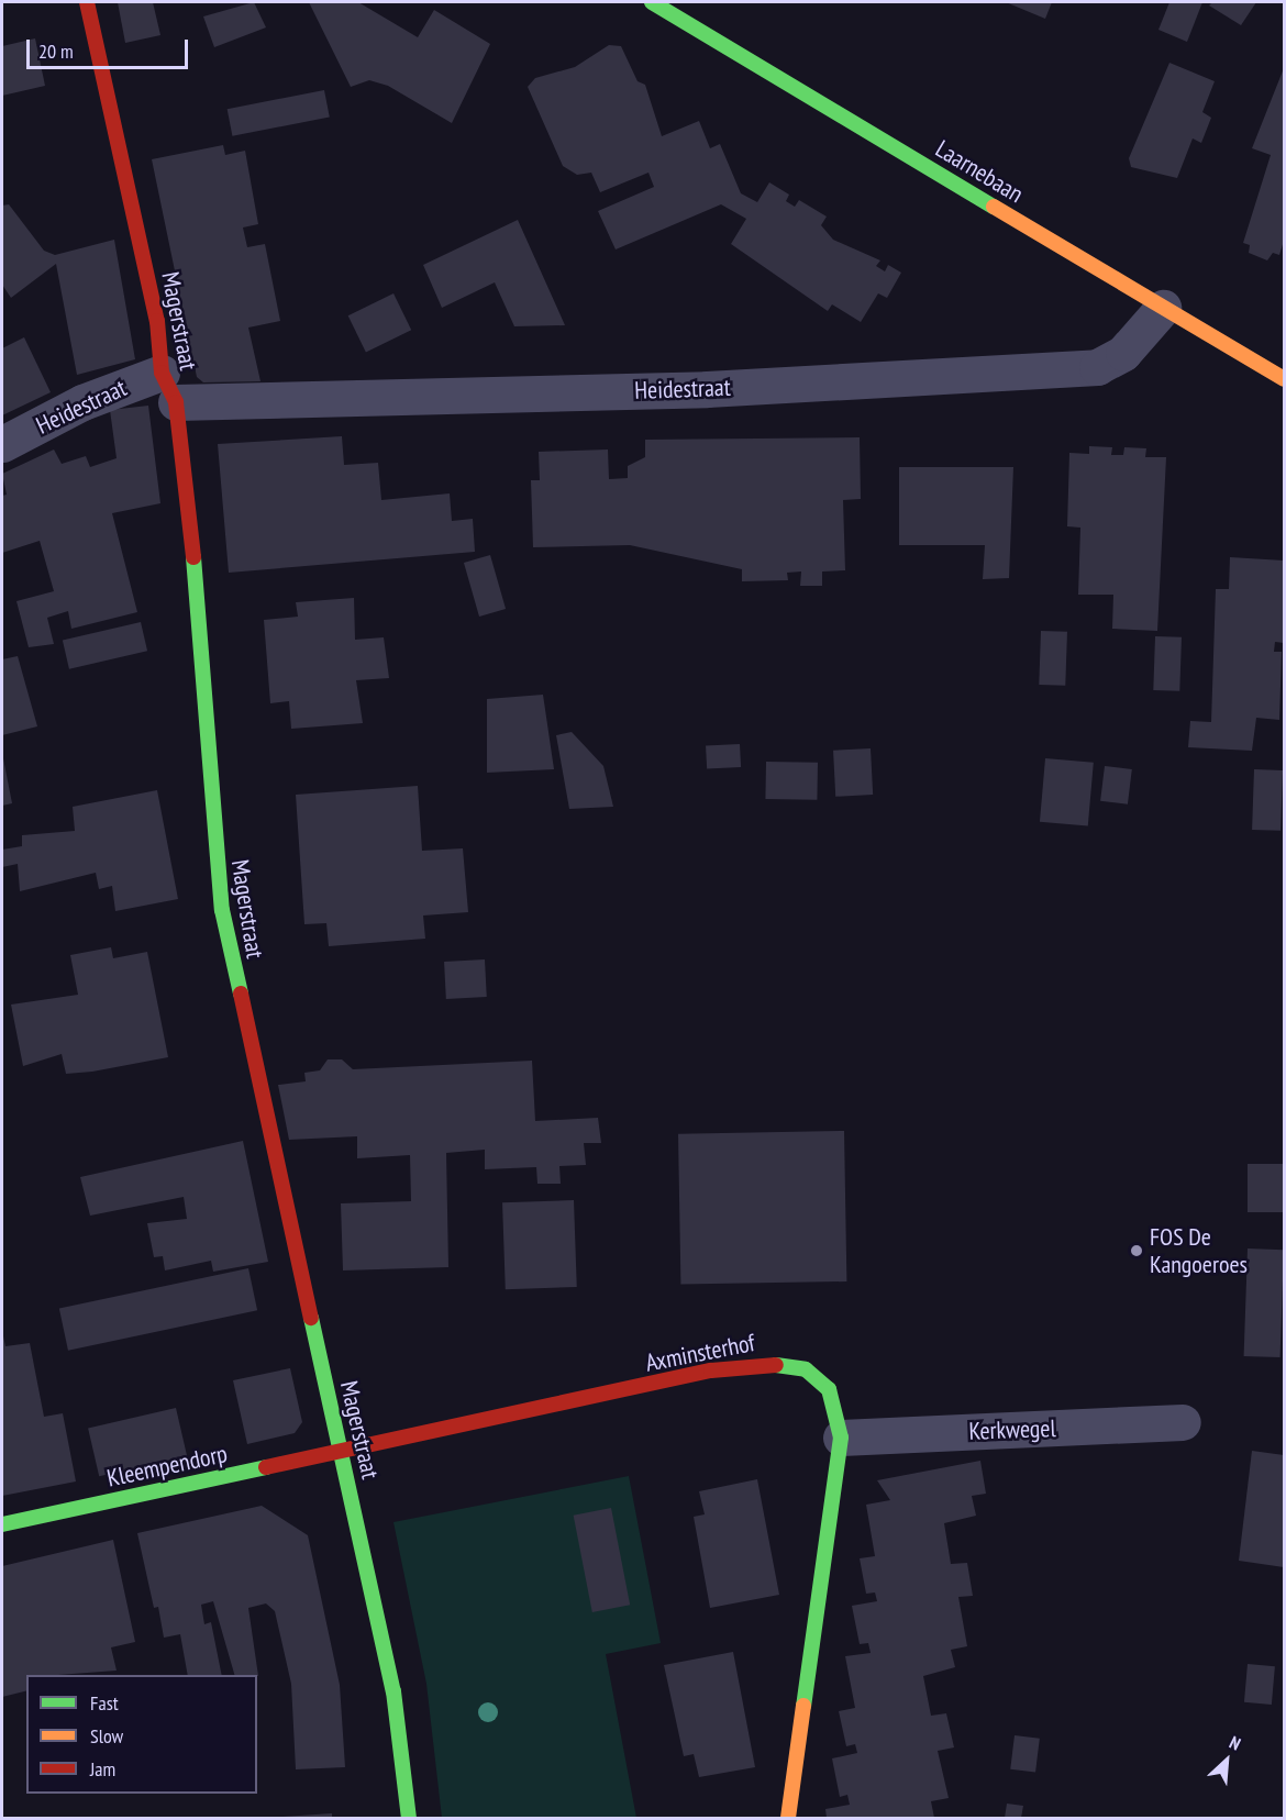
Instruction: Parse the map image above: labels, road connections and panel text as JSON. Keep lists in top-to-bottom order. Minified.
{"streets":{"street":["Laarnebaan","Magerstraat","Heidestraat","Axminsterhof","Kerkwegel","Kleempendorp"]},"crossings":[["Laarnebaan","Heidestraat"],["Magerstraat","Heidestraat"],["Magerstraat","Axminsterhof"],["Magerstraat","Kleempendorp"],["Axminsterhof","Kerkwegel"],["Axminsterhof","Kleempendorp"]],"places":["FOS De Kangoeroes"],"legend":["Fast","Slow","Jam"],"scale_bar":"20 m","north":"top right"}
